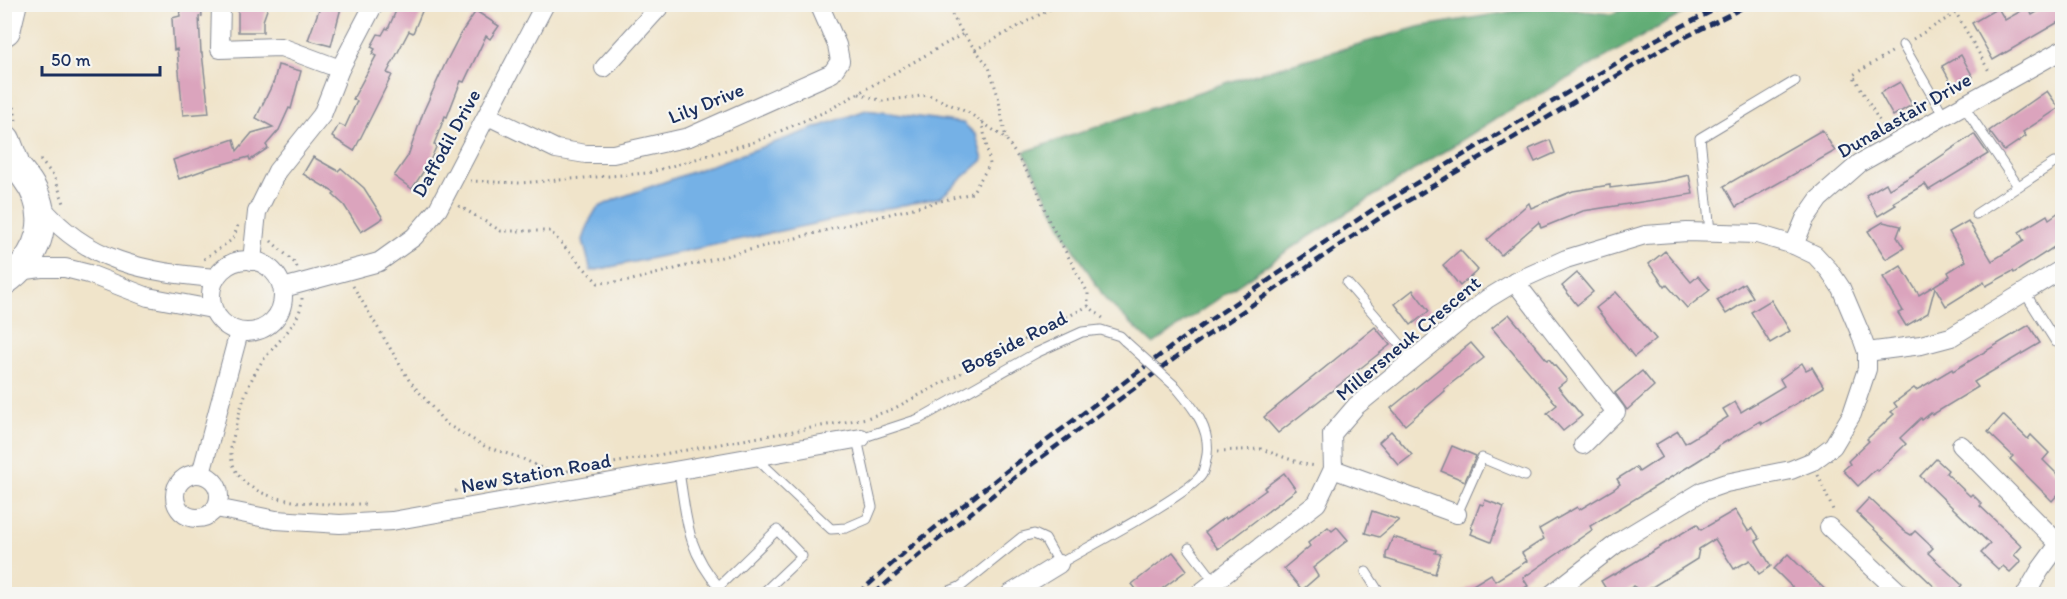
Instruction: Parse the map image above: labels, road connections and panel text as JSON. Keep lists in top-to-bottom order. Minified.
{"streets":{"street":["Lily Drive","Dunalastair Drive","Daffodil Drive","Millersneuk Crescent","New Station Road"],"lane":["Bogside Road"]},"crossings":[["Lily Drive","Daffodil Drive"],["Dunalastair Drive","Millersneuk Crescent"],["Bogside Road","New Station Road"]],"scale_bar":"50 m"}
